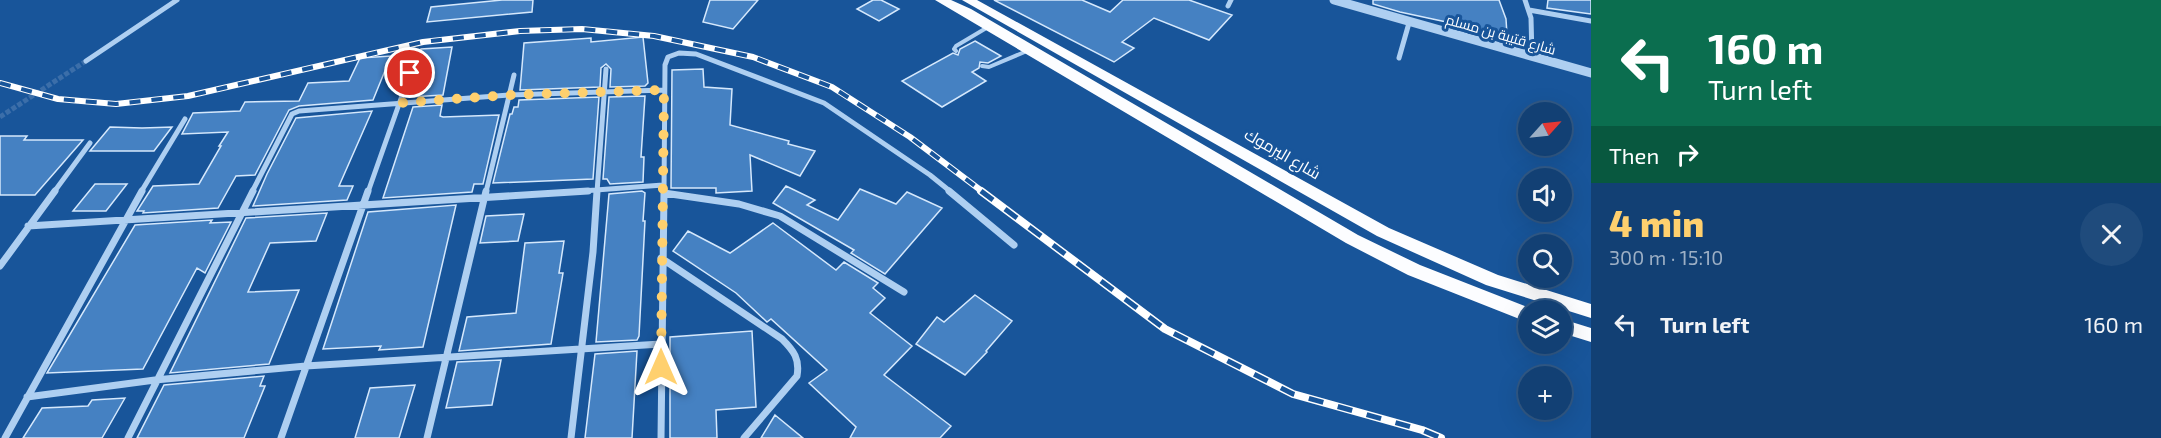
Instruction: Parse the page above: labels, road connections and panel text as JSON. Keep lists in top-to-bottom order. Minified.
{"streets":{"highway":["شارع اليرموك"],"street":["شارع قتيبة بن مسلم"]},"north":"top right","page":{"turn":["160 m","Turn left"],"map_buttons":"+","then":"Then","heading":["4 min","300 m · 15:10"],"list":[{"name":"Turn left","value":"160 m"}]}}
